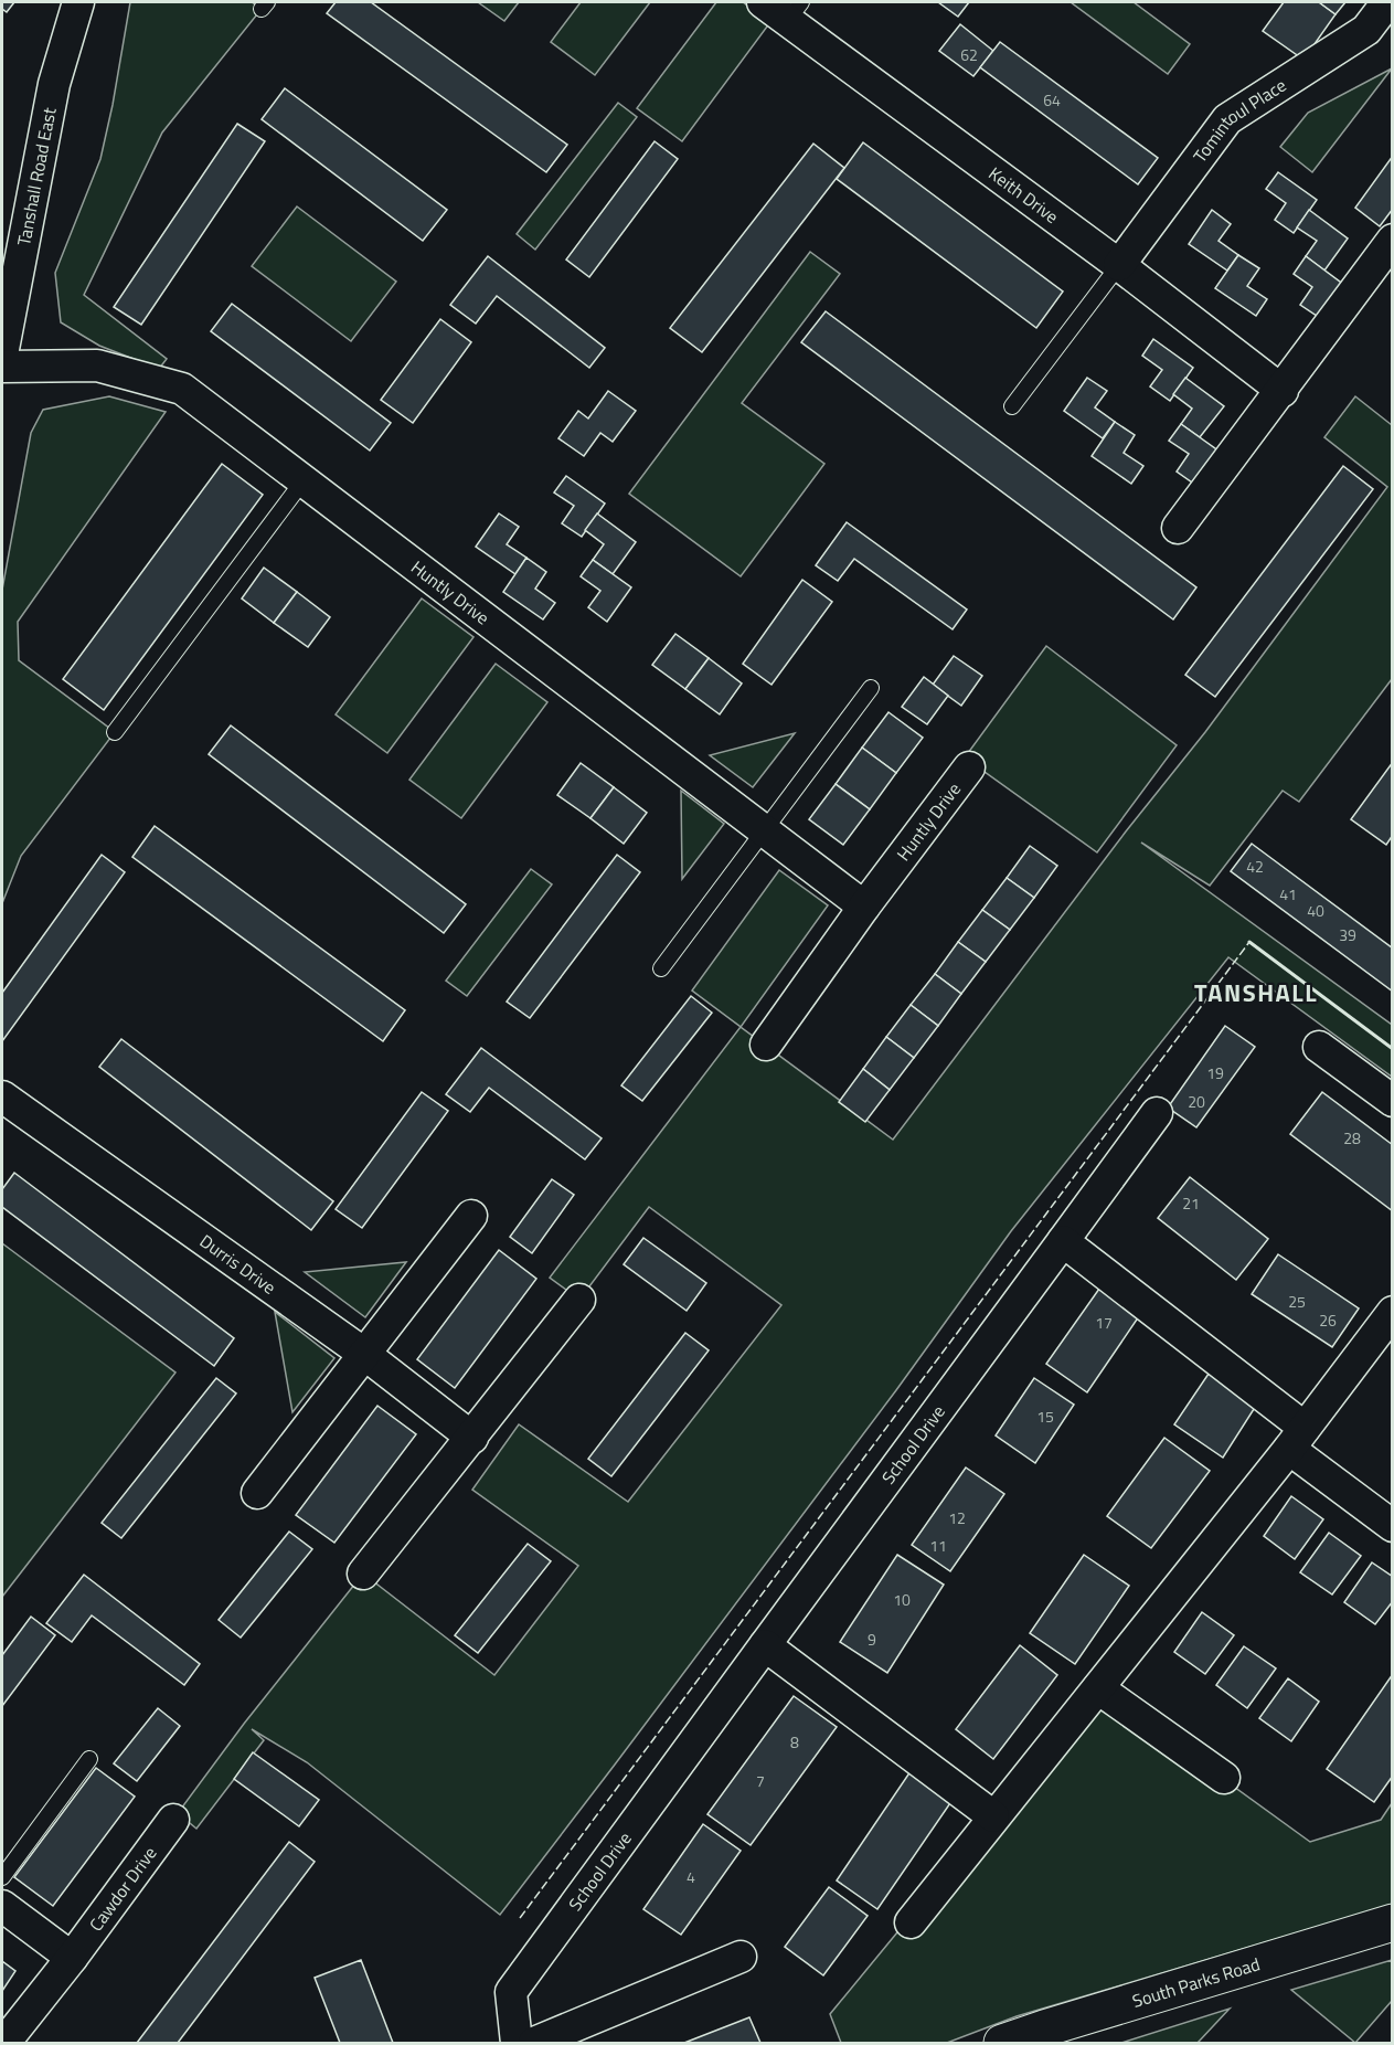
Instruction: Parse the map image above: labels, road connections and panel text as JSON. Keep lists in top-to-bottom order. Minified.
{"streets":{"street":["Tomintoul Place","Tanshall Road East","Keith Drive","Huntly Drive","Durris Drive","School Drive","Cawdor Drive","South Parks Road"]},"crossings":[["Tomintoul Place","Keith Drive"]],"districts":["TANSHALL"],"house_numbers":["62","64","42","41","40","39","19","20","28","21","25","26","17","15","12","11","10","9","8","7","4"]}
